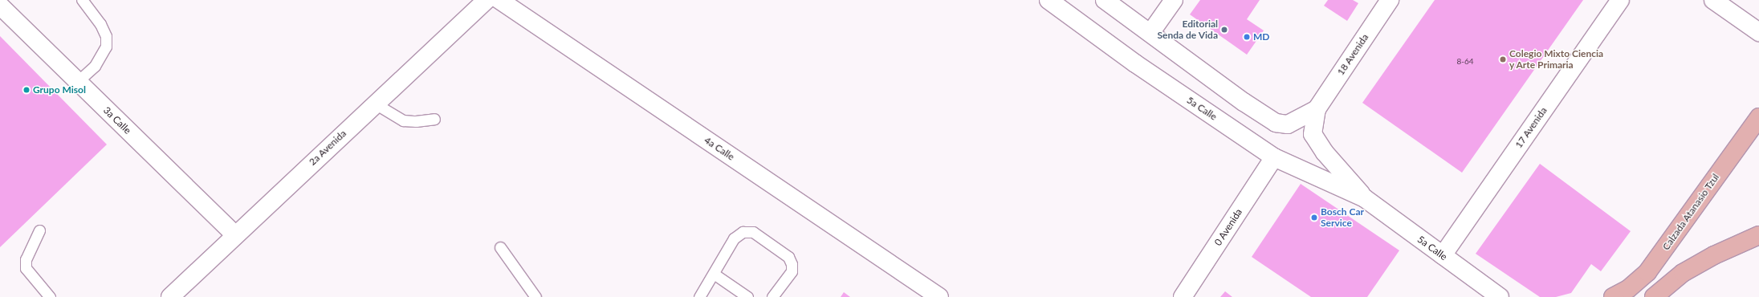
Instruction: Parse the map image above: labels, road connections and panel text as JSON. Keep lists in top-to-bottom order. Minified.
{"streets":{"main road":["Calzada Atanasio Tzul"],"street":["18 Avenida","5a Calle","3a Calle","17 Avenida","2a Avenida","4a Calle","0 Avenida"]},"crossings":[["18 Avenida","5a Calle"],["5a Calle","17 Avenida"],["5a Calle","0 Avenida"],["3a Calle","2a Avenida"]],"places":["Editorial Senda de Vida","MD","Colegio Mixto Ciencia y Arte Primaria","Grupo Misol","Bosch Car Service"],"house_numbers":["8-64"]}
